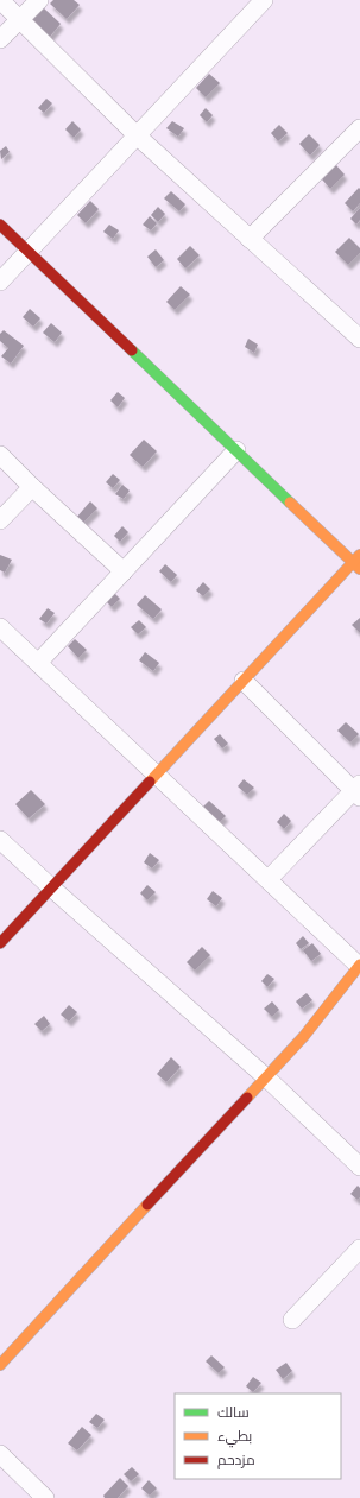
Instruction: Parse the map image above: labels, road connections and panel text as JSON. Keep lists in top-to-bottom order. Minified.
{"legend":["سالك","بطيء","مزدحم"]}
